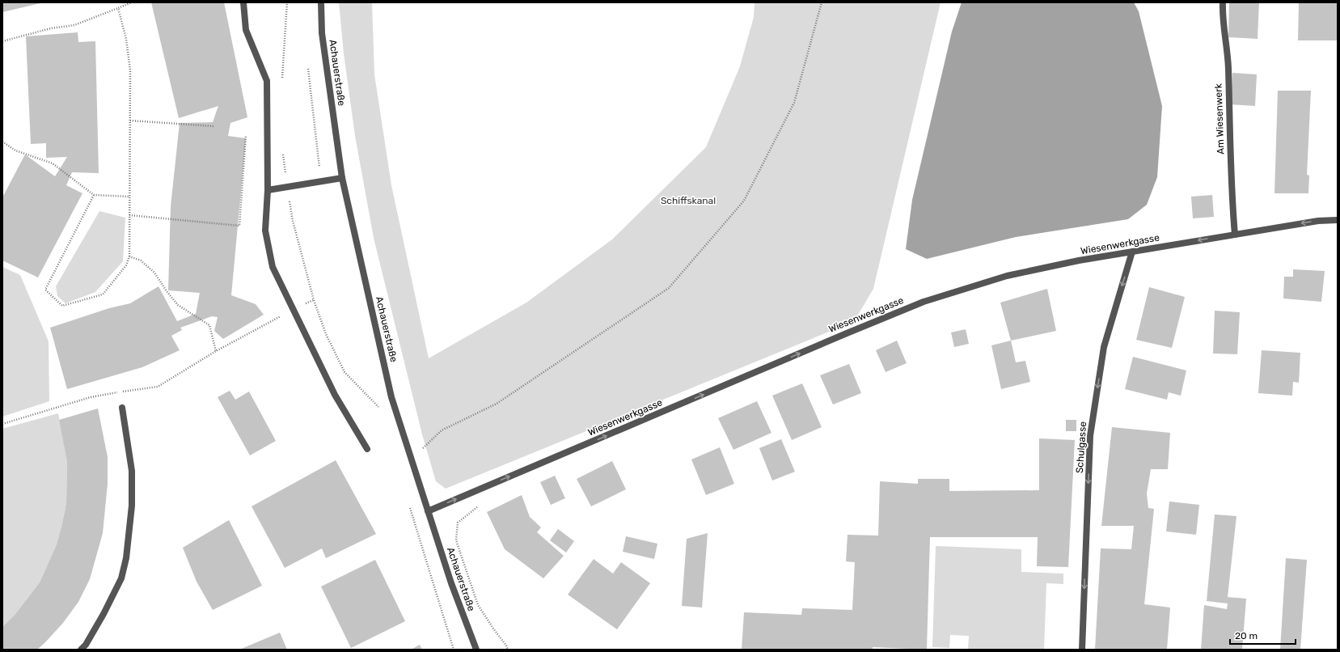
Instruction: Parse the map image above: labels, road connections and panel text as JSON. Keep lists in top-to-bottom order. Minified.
{"streets":{"street":["Achauerstraße","Am Wiesenwerk","Wiesenwerkgasse","Schulgasse"]},"crossings":[["Achauerstraße","Wiesenwerkgasse"],["Am Wiesenwerk","Wiesenwerkgasse"],["Wiesenwerkgasse","Schulgasse"]],"one_way":["Schulgasse"],"parks":["Schiffskanal"],"scale_bar":"20 m"}
